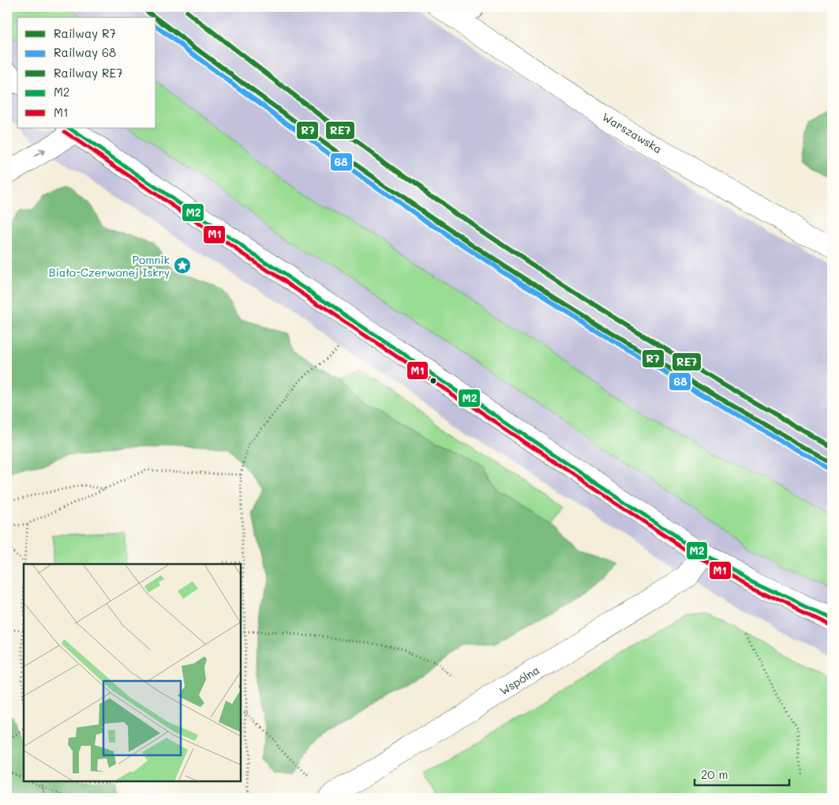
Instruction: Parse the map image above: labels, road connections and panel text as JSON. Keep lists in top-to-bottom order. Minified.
{"streets":{"street":["Warszawska","Wspólna"]},"places":{"place":["Pomnik Biało-Czerwonej Iskry"]},"lines":["rail line R7","rail line RE7","rail line 68","transit line M2","transit line M1"],"legend":["Railway R7","Railway 68","Railway RE7","M2","M1"],"scale_bar":"20 m"}
